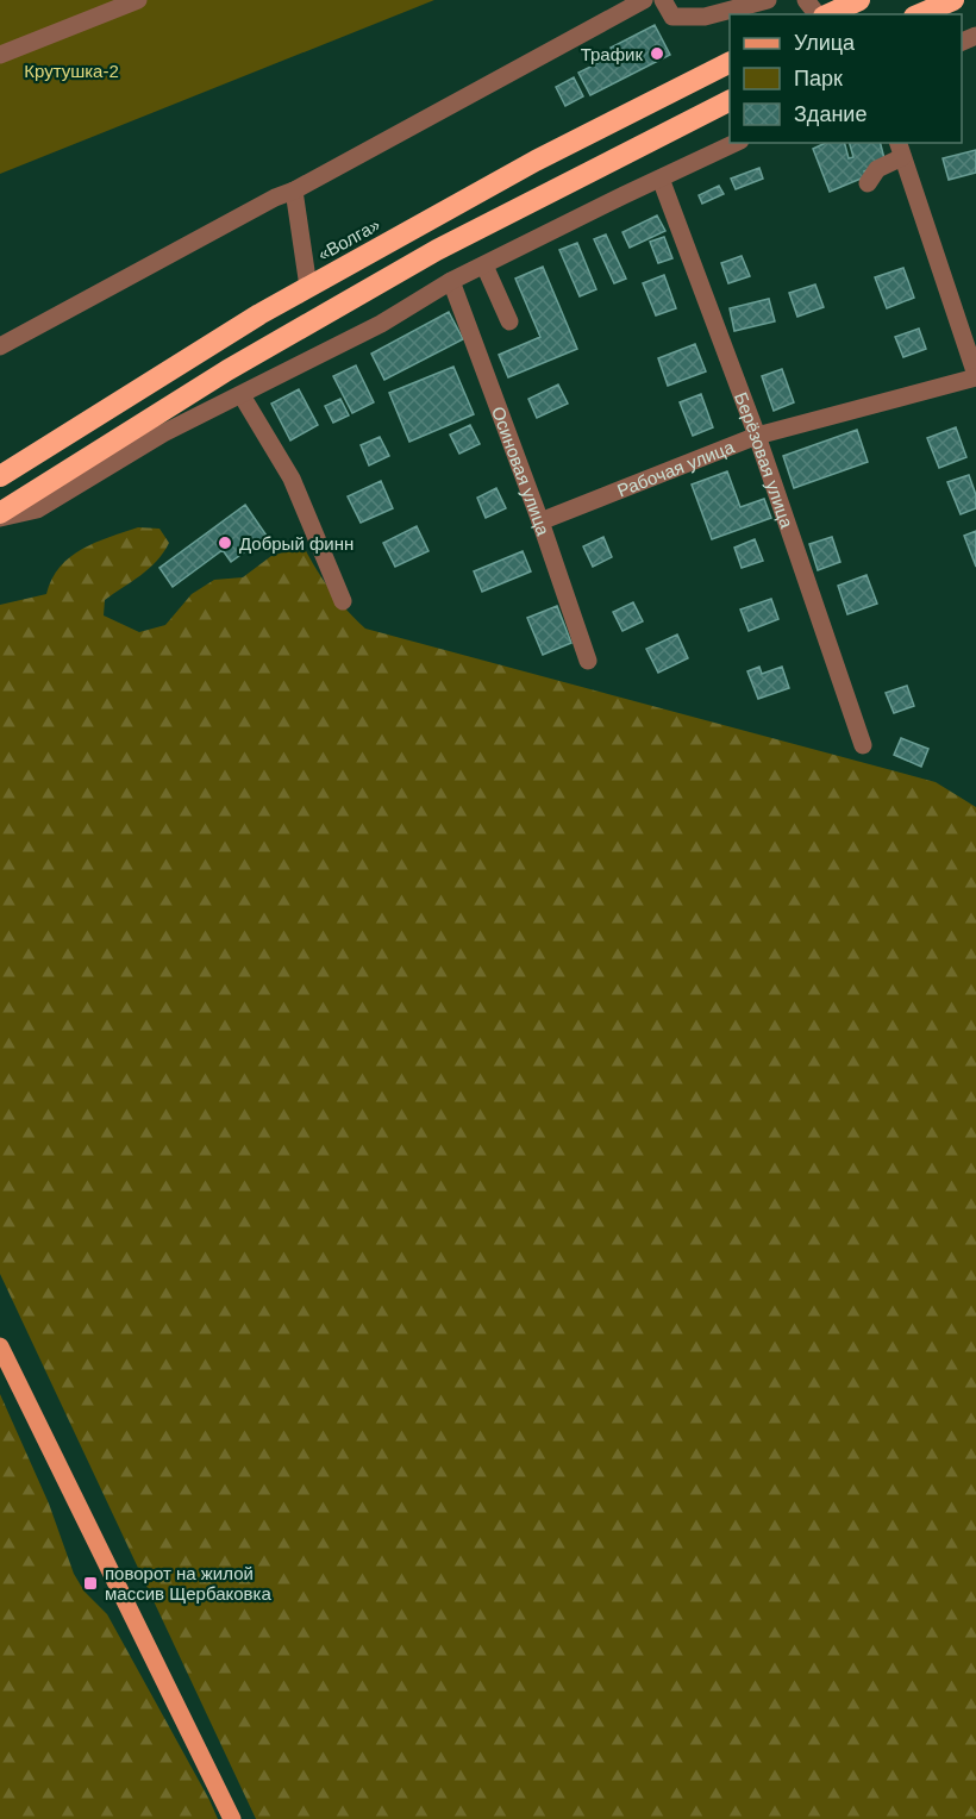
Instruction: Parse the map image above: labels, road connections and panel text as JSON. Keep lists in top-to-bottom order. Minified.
{"streets":{"highway":["«Волга»"],"street":["Берёзовая улица","Рабочая улица","Осиновая улица"]},"crossings":[["Берёзовая улица","Рабочая улица"],["Рабочая улица","Осиновая улица"]],"parks":["Крутушка-2"],"places":{"other":["Трафик","Добрый финн"],"transit":["поворот на жилой массив Щербаковка"]},"legend":["Улица","Парк","Здание"]}
